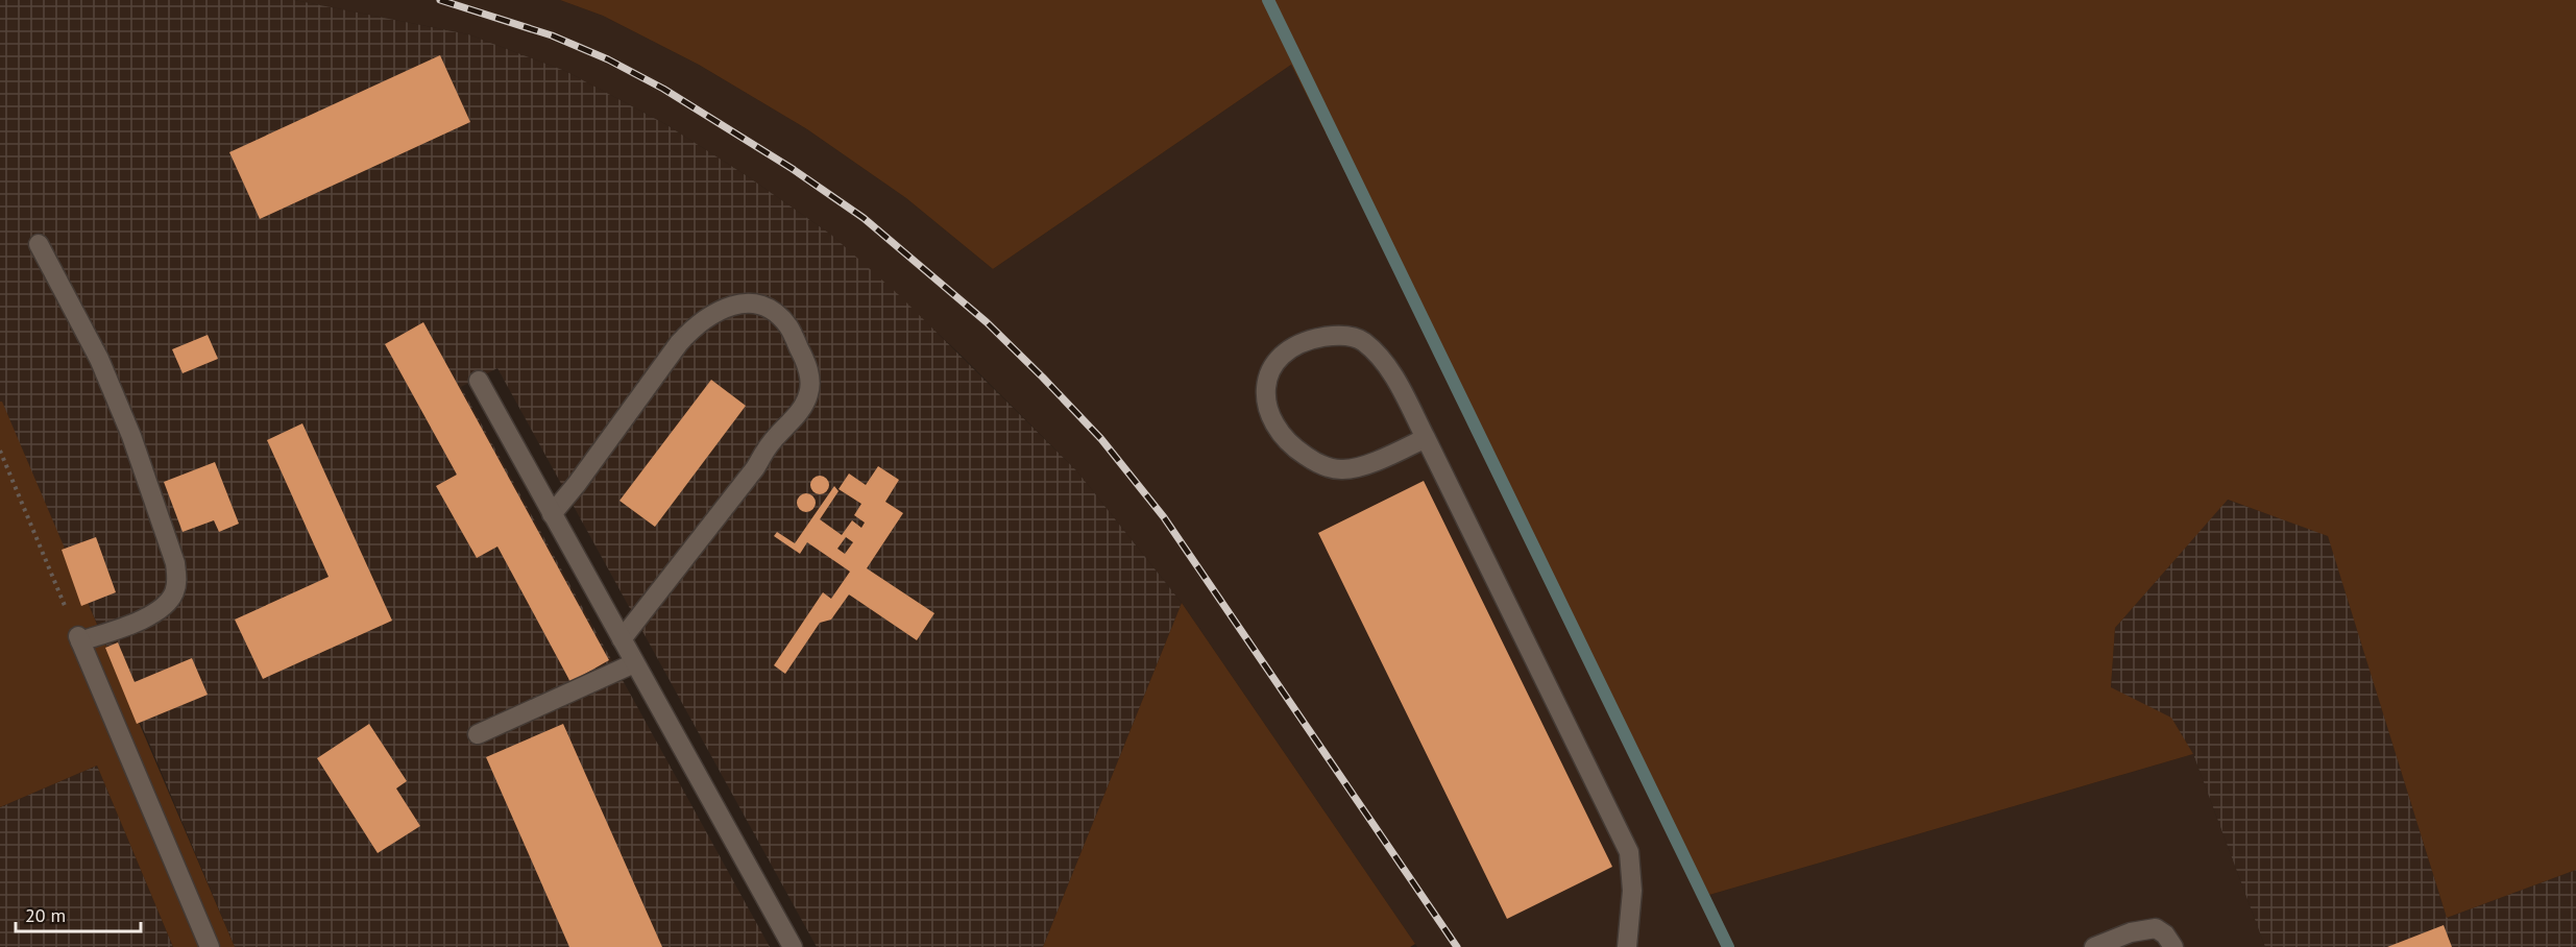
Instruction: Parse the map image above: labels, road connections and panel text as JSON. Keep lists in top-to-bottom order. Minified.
{"scale_bar":"20 m"}
